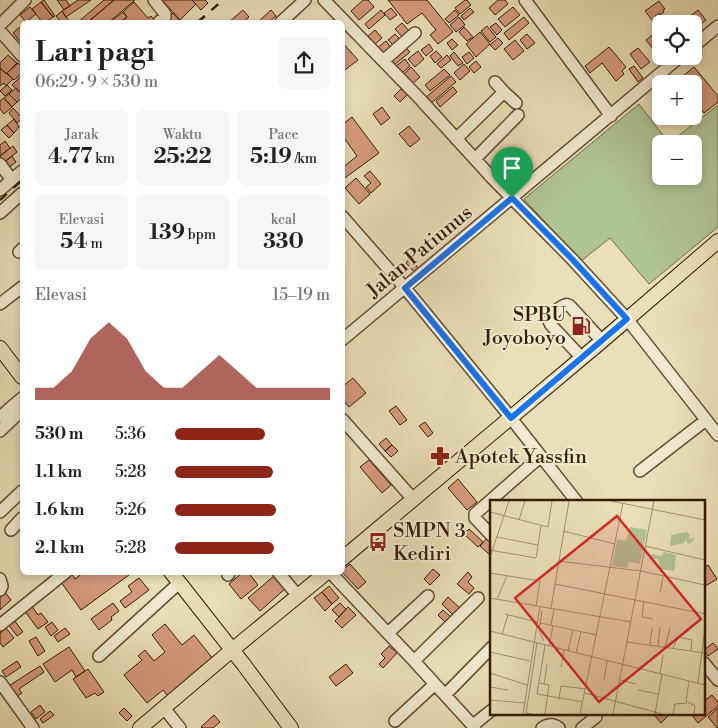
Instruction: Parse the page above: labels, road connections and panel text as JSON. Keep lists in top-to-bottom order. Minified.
{"streets":{"street":["Jalan Patiunus"]},"places":{"fuel station":["SPBU Joyoboyo"],"pharmacy":["Apotek Yassfin"],"bus stop":["SMPN 3 Kediri"]},"page":{"map_buttons":["+","−"],"heading":["Lari pagi","06:29 · 9 × 530 m"],"stats":[["Jarak","4.77 km"],["Waktu","25:22"],["Pace","5:19 /km"],["Elevasi","54 m"],["139 bpm"],["kcal","330"]],"chart":["Elevasi","15–19 m"],"list":[{"name":"530 m","note":"5:36"},{"name":"1.1 km","note":"5:28"},{"name":"1.6 km","note":"5:26"},{"name":"2.1 km","note":"5:28"}]}}
